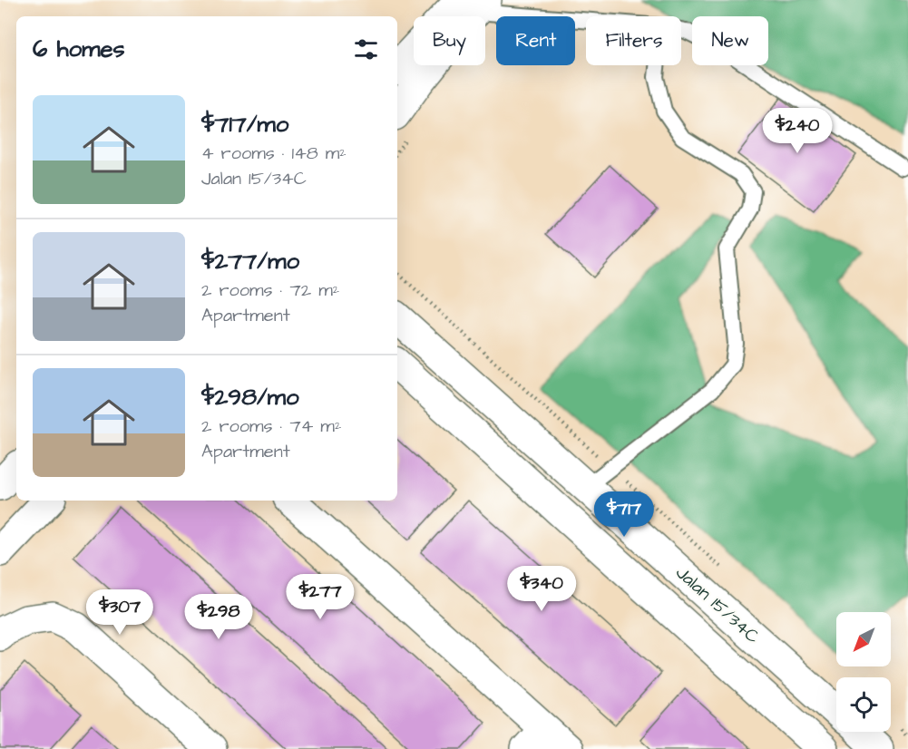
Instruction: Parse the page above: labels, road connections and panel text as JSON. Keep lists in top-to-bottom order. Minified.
{"streets":{"street":["Jalan 15/34C"]},"north":"bottom left","page":{"chip":["Buy","Rent","Filters","New"],"heading":"6 homes","list":[{"name":"$717/mo","note":"4 rooms · 148 m² · Jalan 15/34C"},{"name":"$277/mo","note":"2 rooms · 72 m² · Apartment"},{"name":"$298/mo","note":"2 rooms · 74 m² · Apartment"}],"price":["$240","$717","$340","$277","$307","$298"]}}
